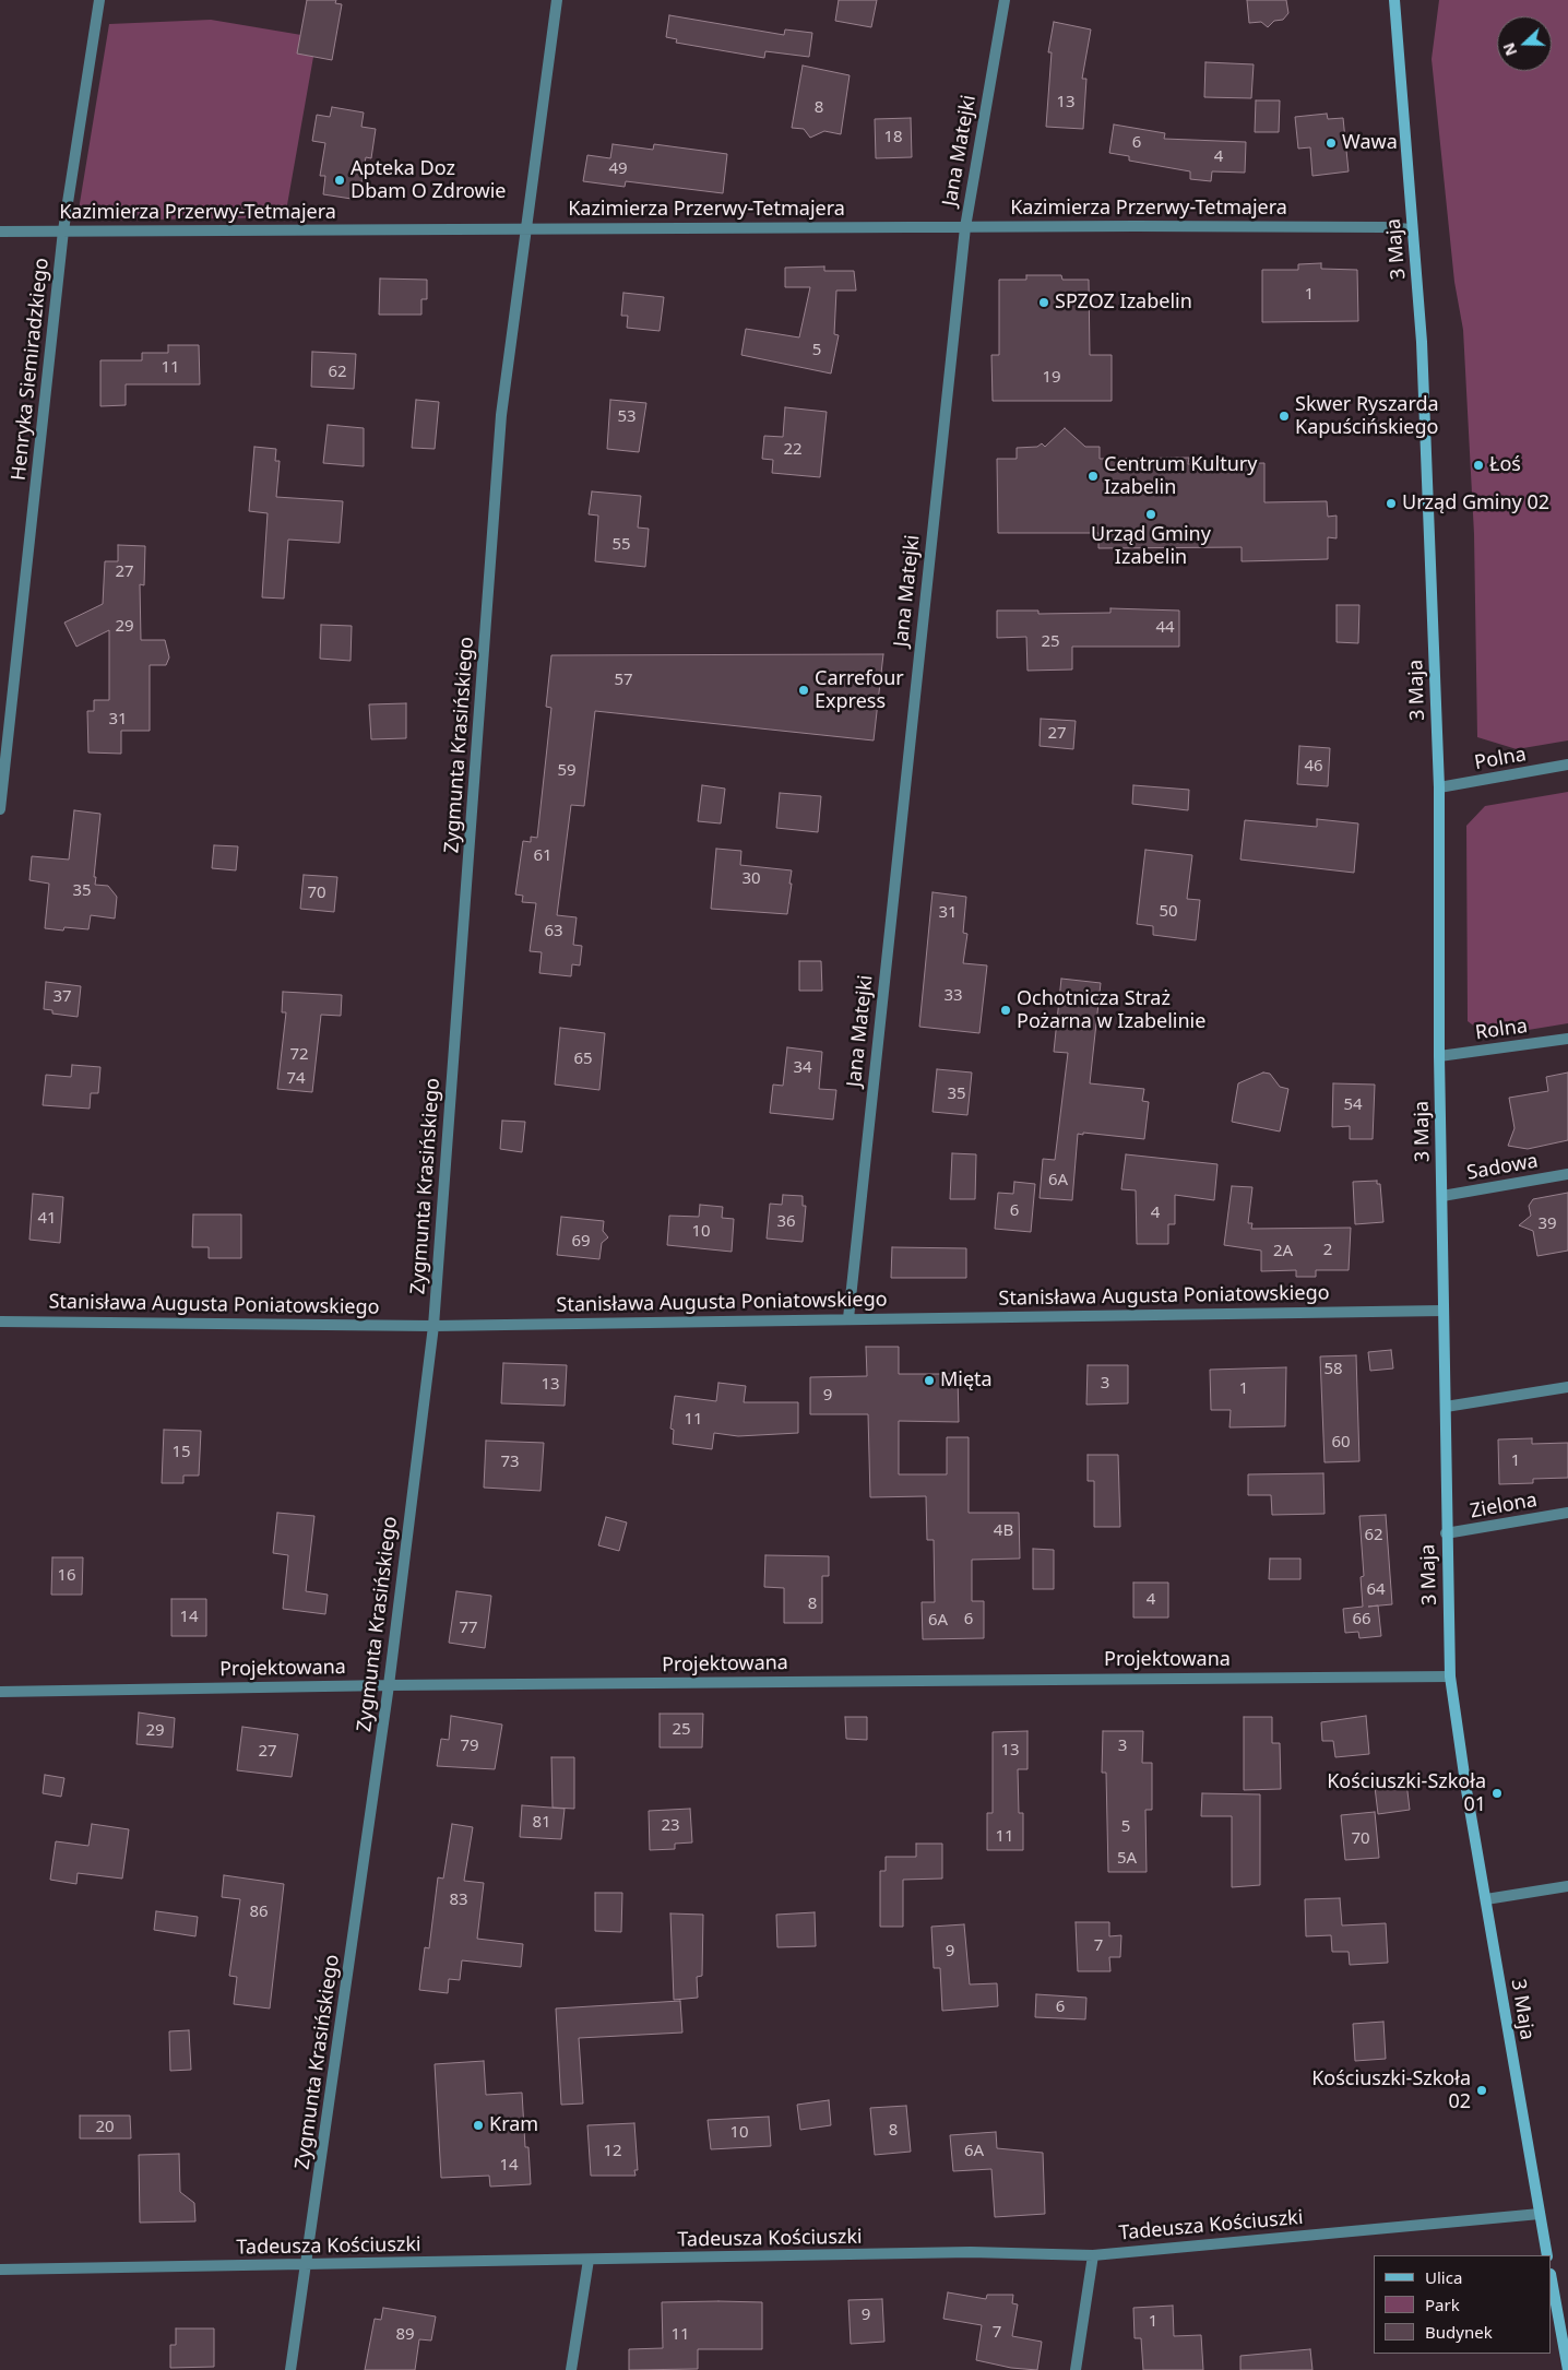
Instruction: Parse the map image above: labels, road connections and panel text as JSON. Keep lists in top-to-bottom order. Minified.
{"streets":{"street":["Jana Matejki","Kazimierza Przerwy-Tetmajera","3 Maja","Henryka Siemiradzkiego","Zygmunta Krasińskiego","Polna","Rolna","Sadowa","Stanisława Augusta Poniatowskiego","Zielona","Projektowana","Tadeusza Kościuszki"]},"crossings":[["Jana Matejki","Kazimierza Przerwy-Tetmajera"],["Jana Matejki","Stanisława Augusta Poniatowskiego"],["Kazimierza Przerwy-Tetmajera","3 Maja"],["Kazimierza Przerwy-Tetmajera","Henryka Siemiradzkiego"],["Kazimierza Przerwy-Tetmajera","Zygmunta Krasińskiego"],["3 Maja","Polna"],["3 Maja","Rolna"],["3 Maja","Sadowa"],["3 Maja","Stanisława Augusta Poniatowskiego"],["3 Maja","Zielona"],["3 Maja","Projektowana"],["3 Maja","Tadeusza Kościuszki"],["Zygmunta Krasińskiego","Stanisława Augusta Poniatowskiego"],["Zygmunta Krasińskiego","Projektowana"],["Zygmunta Krasińskiego","Tadeusza Kościuszki"]],"places":["Wawa","Apteka Doz Dbam O Zdrowie","SPZOZ Izabelin","Skwer Ryszarda Kapuścińskiego","Łoś","Centrum Kultury Izabelin","Urząd Gminy 02","Urząd Gminy Izabelin","Carrefour Express","Ochotnicza Straż Pożarna w Izabelinie","Mięta","Kościuszki-Szkoła 01","Kościuszki-Szkoła 02","Kram"],"house_numbers":["13","8","18","6","4","49","1","5","11","62","19","53","22","55","27","29","44","25","57","31","27","46","59","61","30","35","70","50","31","63","33","37","72","65","34","74","35","54","6A","6","4","41","36","39","10","69","2","2A","58","3","13","1","9","11","60","15","1","73","4B","62","16","64","4","8","14","6","66","6A","77","25","29","79","3","13","27","81","23","5","11","70","5A","83","86","7","9","6","20","8","10","12","6A","14","9","1","7","89","11"],"legend":["Ulica","Park","Budynek"],"north":"left"}
